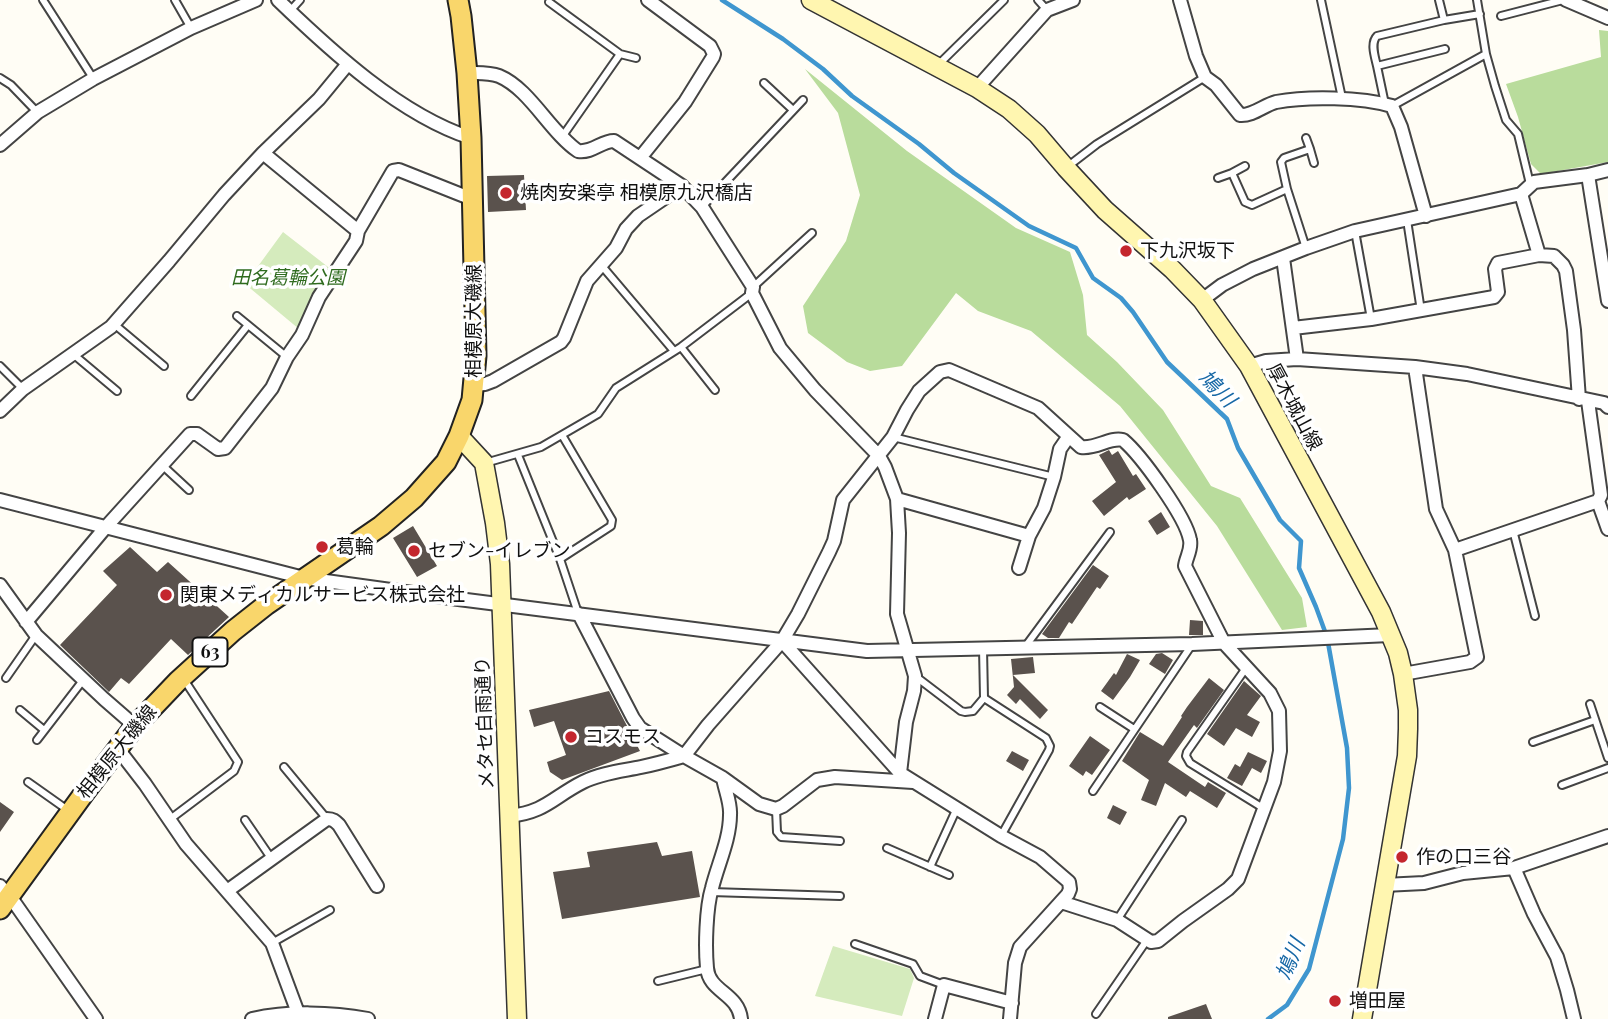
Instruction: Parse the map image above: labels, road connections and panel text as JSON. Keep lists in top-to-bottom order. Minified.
{"streets":{"main road":["相模原大磯線","厚木城山線","63","メタセ白雨通り"]},"water":["鳩川"],"parks":["田名葛輪公園"],"places":["焼肉安楽亭 相模原九沢橋店","下九沢坂下","葛輪","セブン-イレブン","関東メディカルサービス株式会社","コスモス","作の口三谷","増田屋"]}
